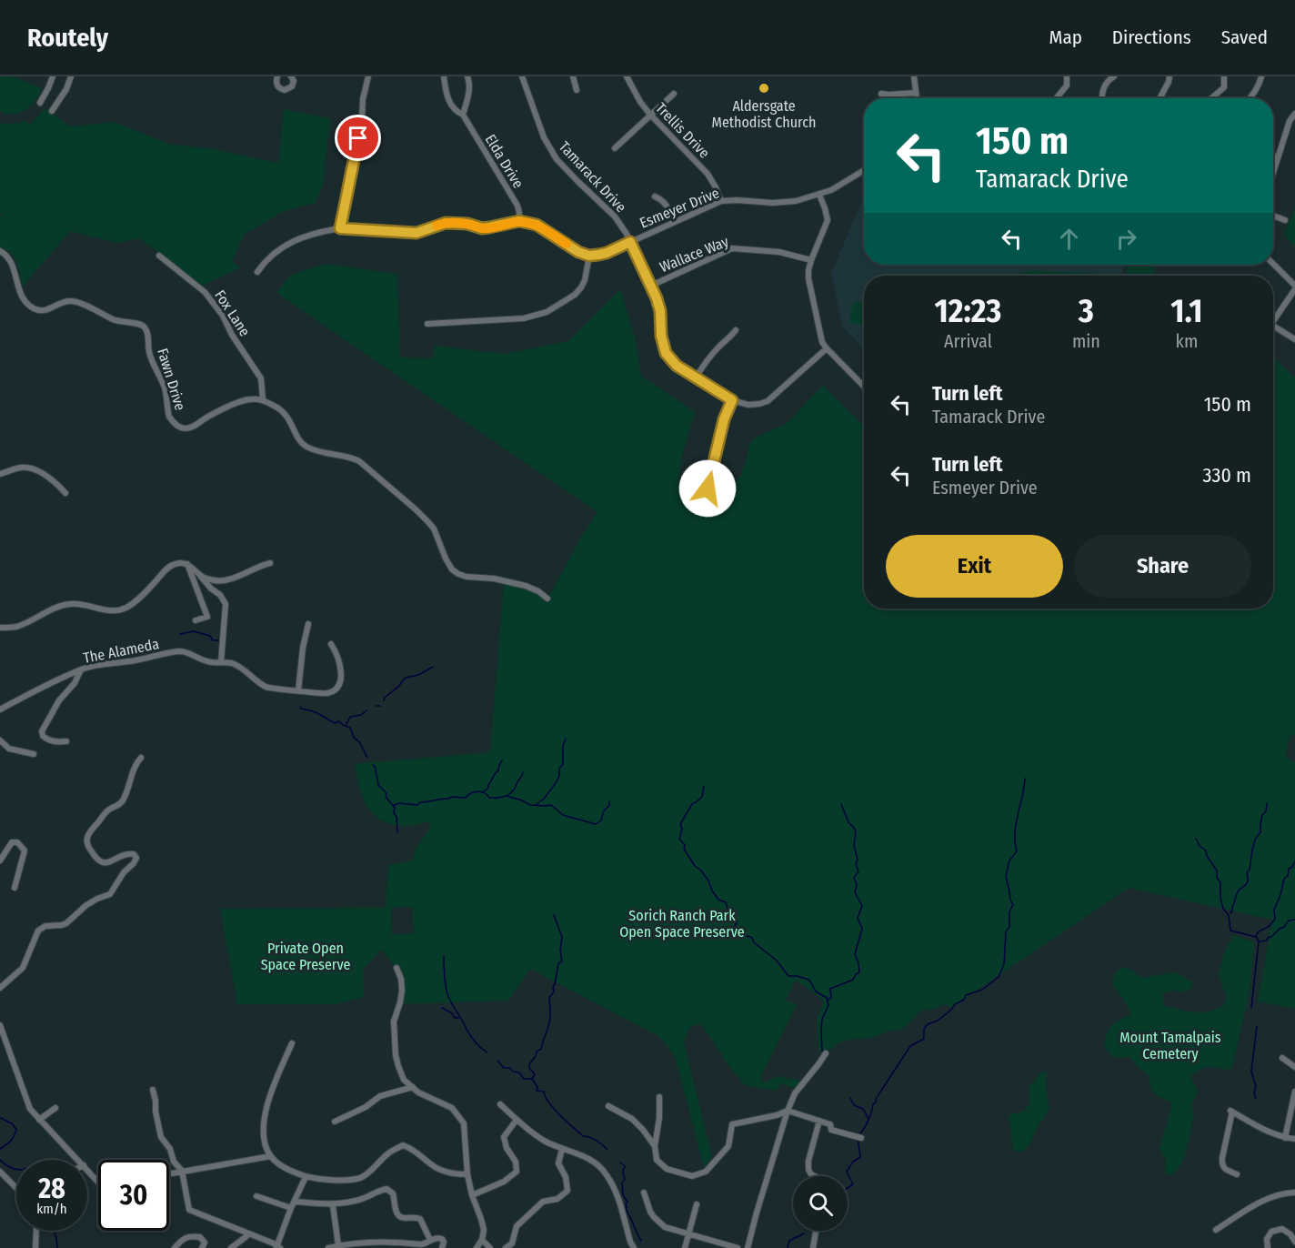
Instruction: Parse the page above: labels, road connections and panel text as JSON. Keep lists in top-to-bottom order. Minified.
{"streets":{"street":["Trellis Drive","Elda Drive","Tamarack Drive","Esmeyer Drive","Wallace Way","Fox Lane","Fawn Drive","The Alameda"]},"crossings":[["Trellis Drive","Esmeyer Drive"],["Tamarack Drive","Esmeyer Drive"],["Tamarack Drive","Wallace Way"],["Fox Lane","Fawn Drive"]],"parks":["Sorich Ranch Park Open Space Preserve","Private Open Space Preserve","Mount Tamalpais Cemetery"],"places":["Aldersgate Methodist Church"],"page":{"header":"Routely","nav":["Map","Directions","Saved"],"turn":["150 m","Tamarack Drive"],"eta":["12:23","Arrival","3","min","1.1","km"],"list":[{"name":"Turn left","note":"Tamarack Drive","value":"150 m"},{"name":"Turn left","note":"Esmeyer Drive","value":"330 m"}],"buttons":["Exit","Share"],"speed":"28 km/h","limit":"30"}}
